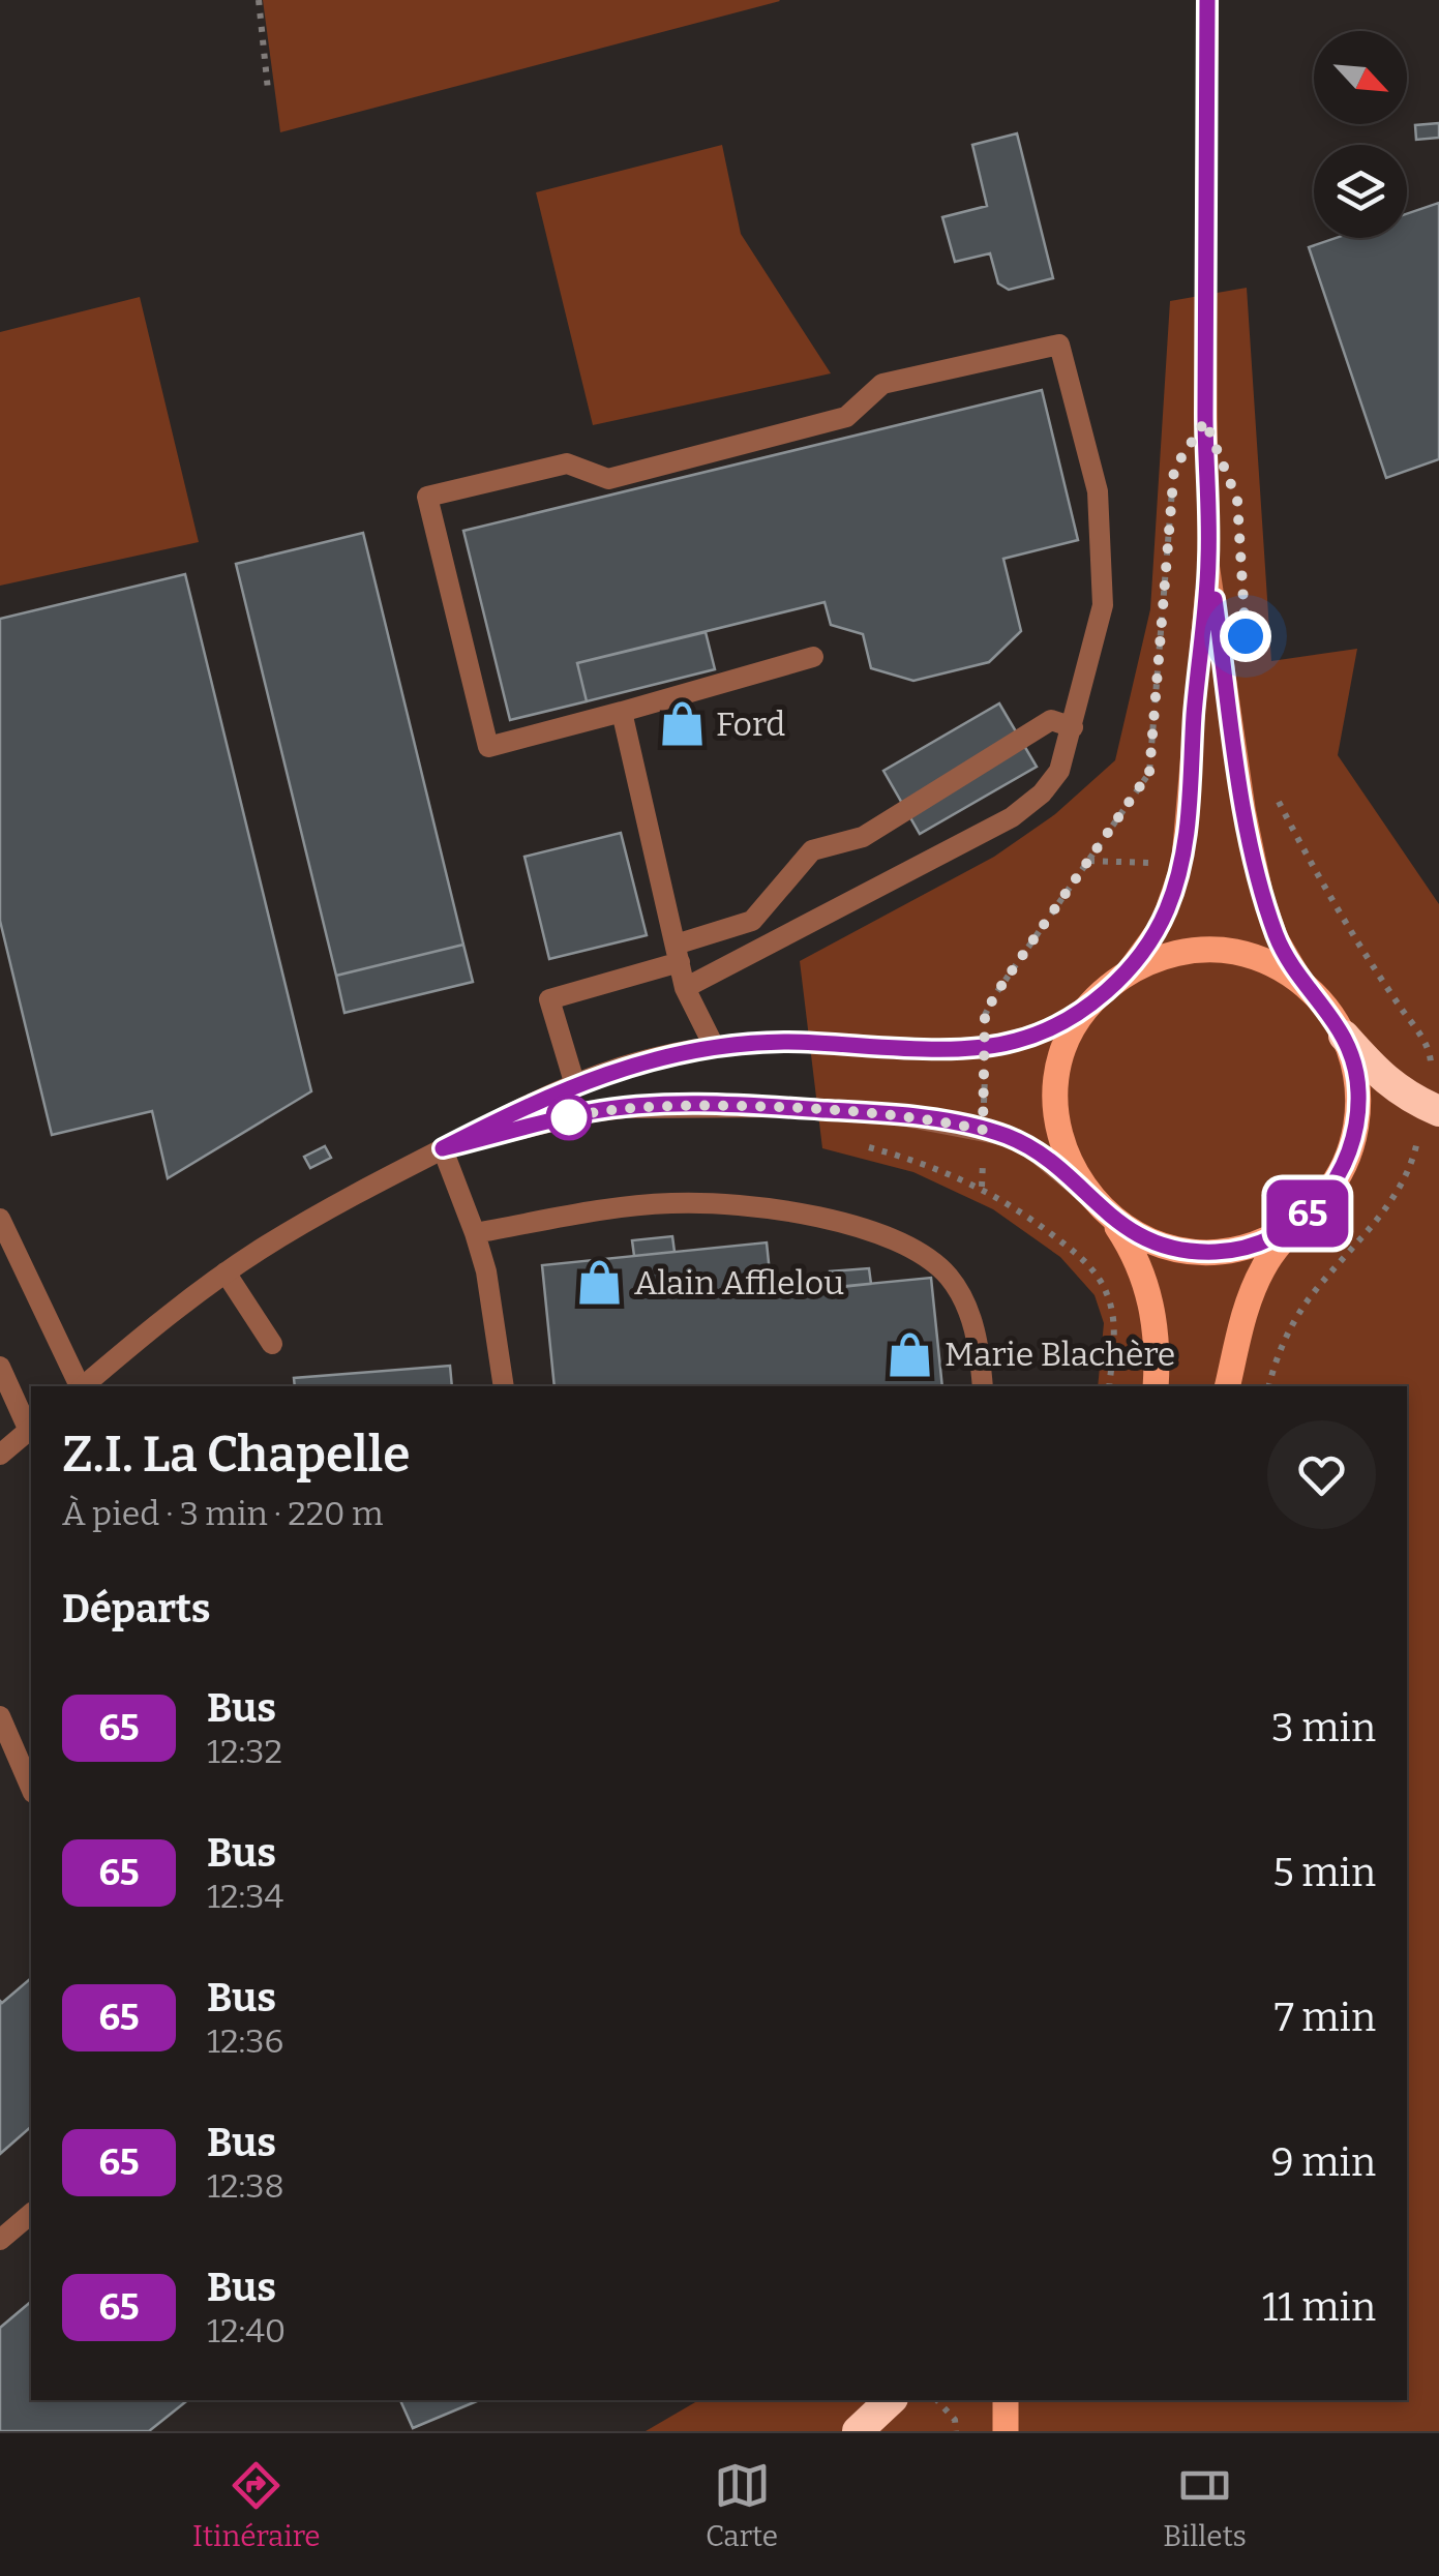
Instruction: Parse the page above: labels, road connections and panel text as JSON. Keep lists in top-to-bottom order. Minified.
{"places":{"shop":["Ford","Alain Afflelou","Marie Blachère"]},"lines":["bus line 65"],"north":"bottom right","page":{"on_map":"65","heading":[["Z.I. La Chapelle","À pied · 3 min · 220 m"],"Départs"],"list":[{"mark":"65","name":"Bus","note":"12:32","value":"3 min"},{"mark":"65","name":"Bus","note":"12:34","value":"5 min"},{"mark":"65","name":"Bus","note":"12:36","value":"7 min"},{"mark":"65","name":"Bus","note":"12:38","value":"9 min"},{"mark":"65","name":"Bus","note":"12:40","value":"11 min"}],"tabs":["Itinéraire","Carte","Billets"]}}
